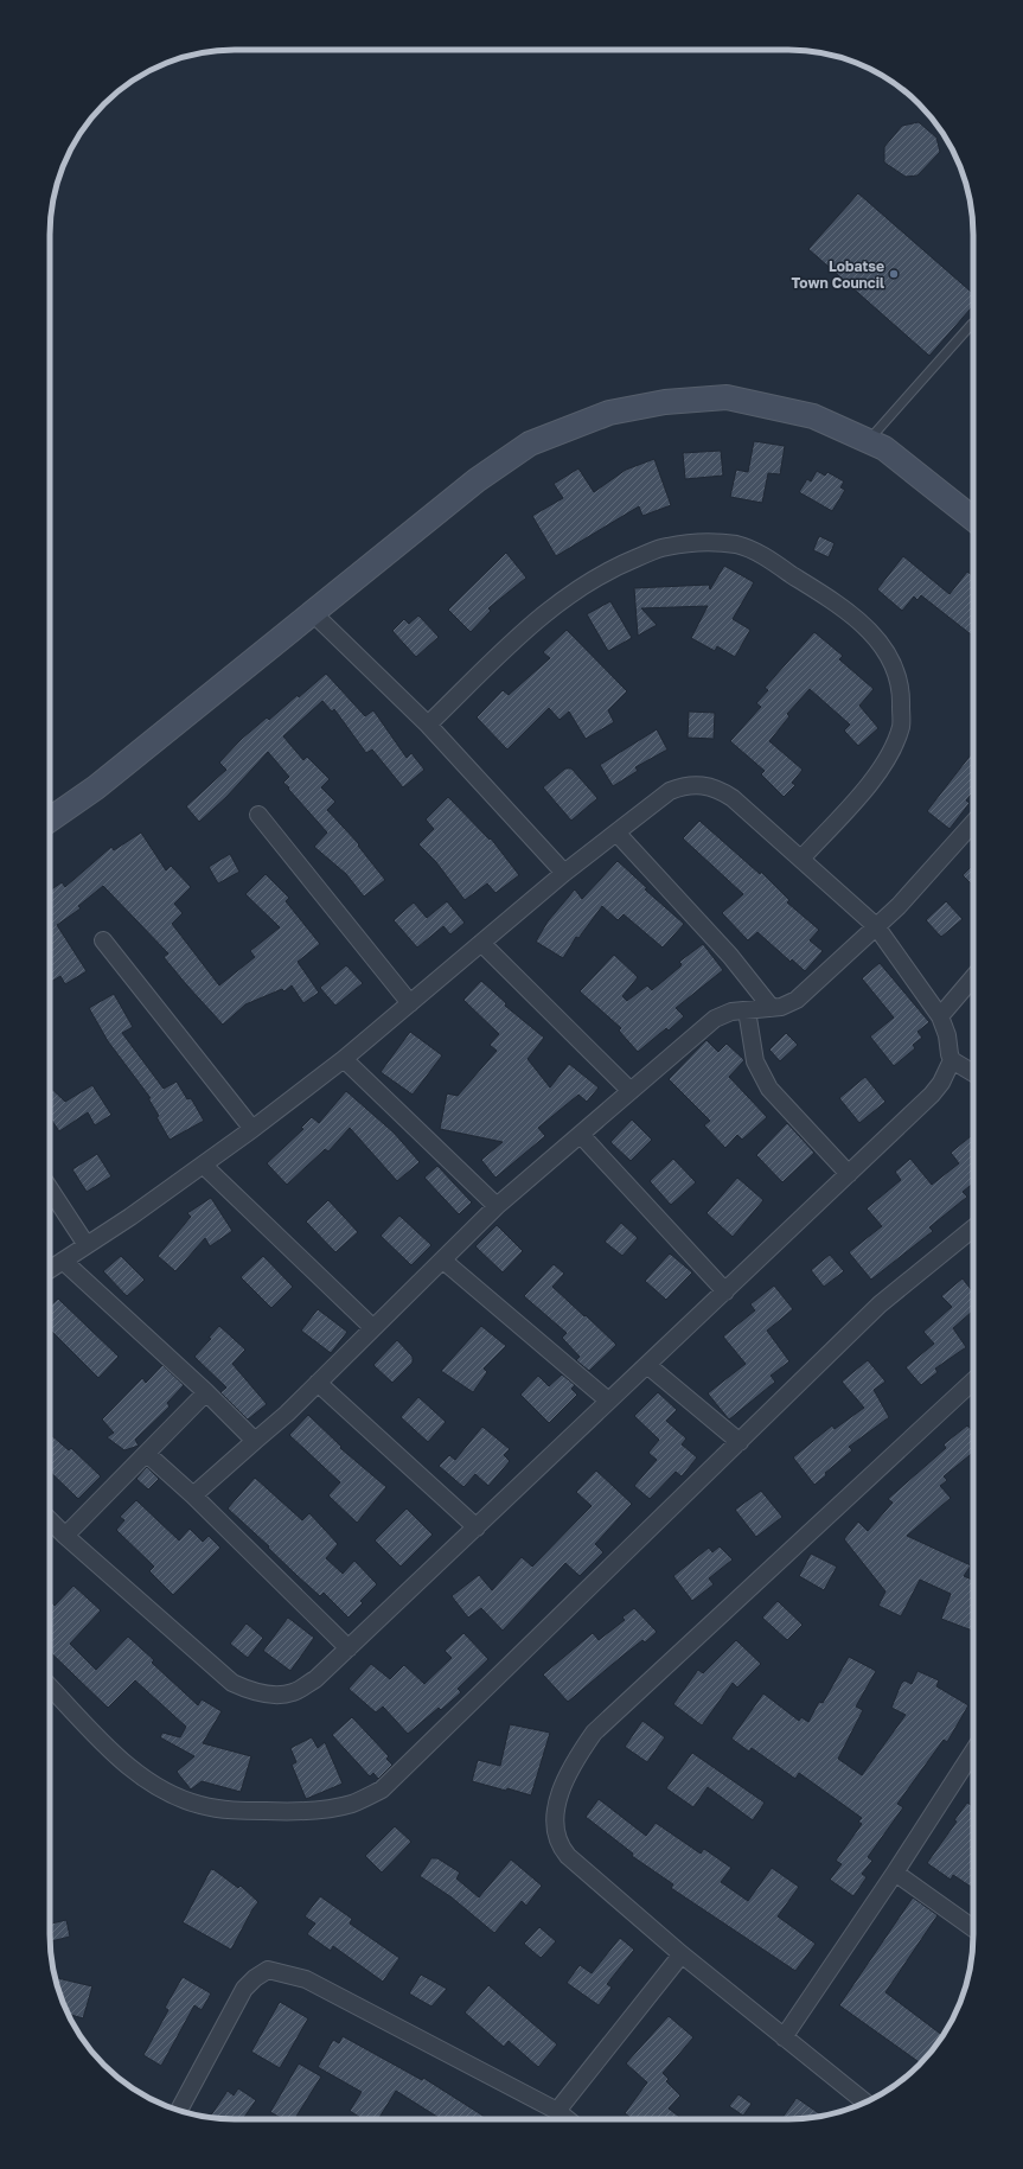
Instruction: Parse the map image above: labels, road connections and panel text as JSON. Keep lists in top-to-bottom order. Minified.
{"places":["Lobatse Town Council"]}
